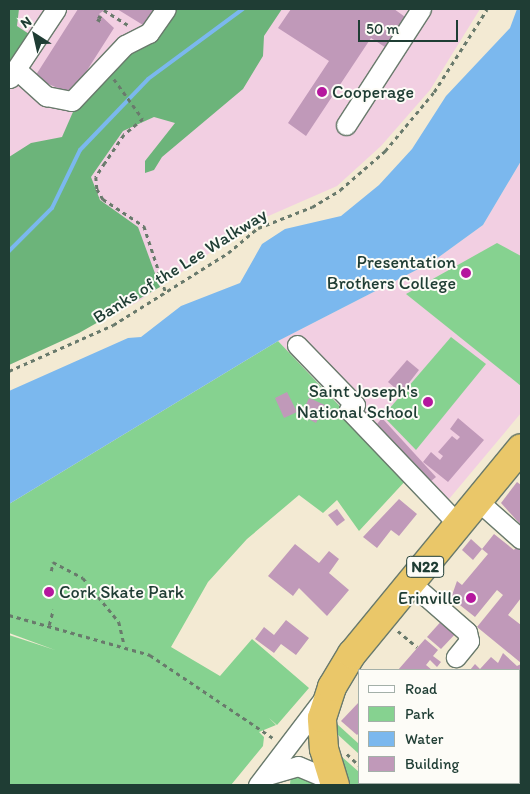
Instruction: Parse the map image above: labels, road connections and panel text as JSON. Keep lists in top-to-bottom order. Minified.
{"streets":{"highway":["N22"],"path":["Banks of the Lee Walkway"]},"places":["Cooperage","Presentation Brothers College","Saint Joseph's National School","Cork Skate Park","Erinville"],"legend":["Road","Park","Water","Building"],"scale_bar":"50 m","north":"top left"}
